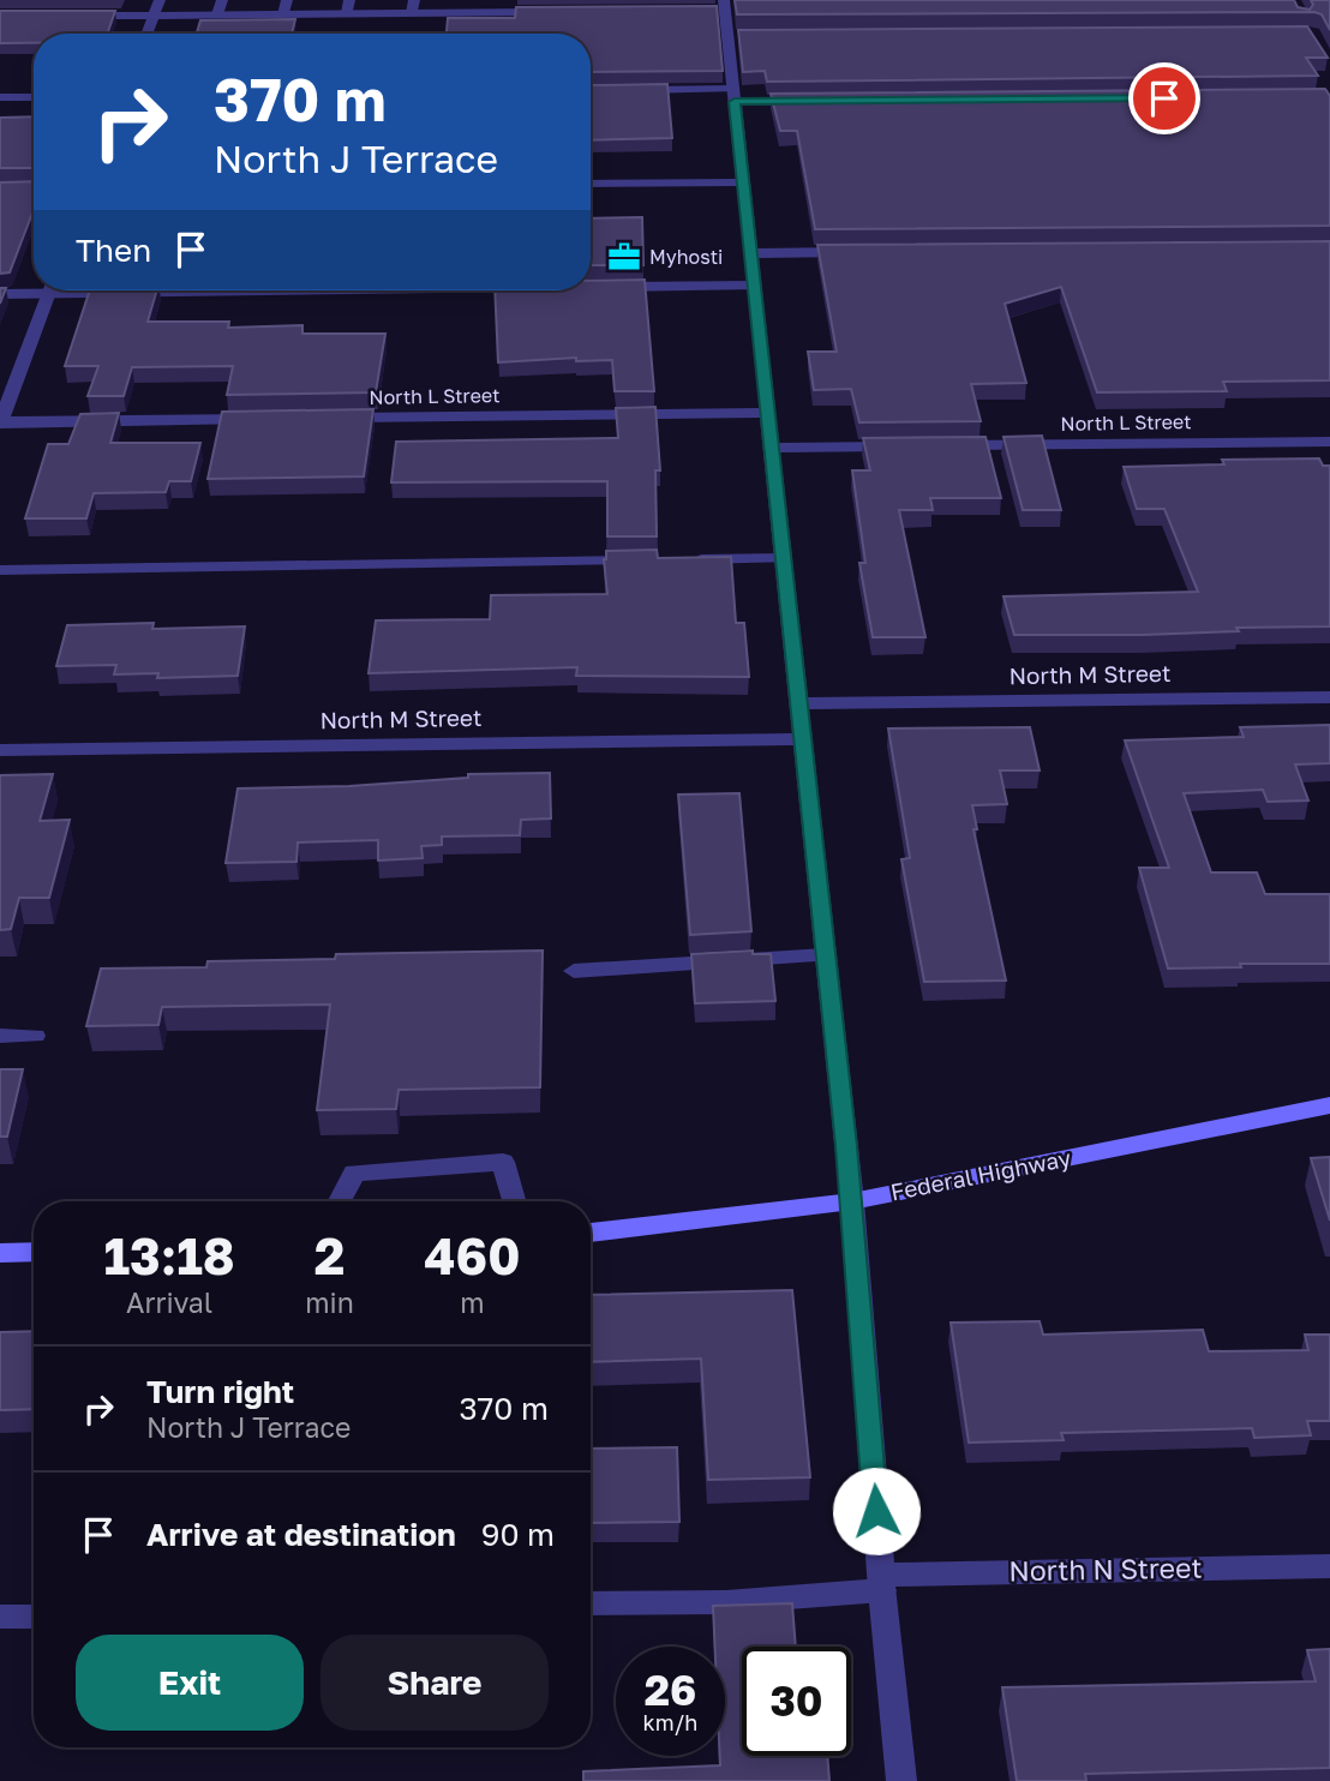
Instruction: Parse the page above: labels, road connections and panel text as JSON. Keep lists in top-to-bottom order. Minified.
{"streets":{"main road":["Federal Highway"],"street":["North L Street","North M Street","North N Street"]},"places":{"office":["Myhosti"]},"page":{"turn":["370 m","North J Terrace"],"then":"Then","eta":["13:18","Arrival","2","min","460","m"],"list":[{"name":"Turn right","note":"North J Terrace","value":"370 m"},{"name":"Arrive at destination","value":"90 m"}],"buttons":["Exit","Share"],"speed":"26 km/h","limit":"30"}}
